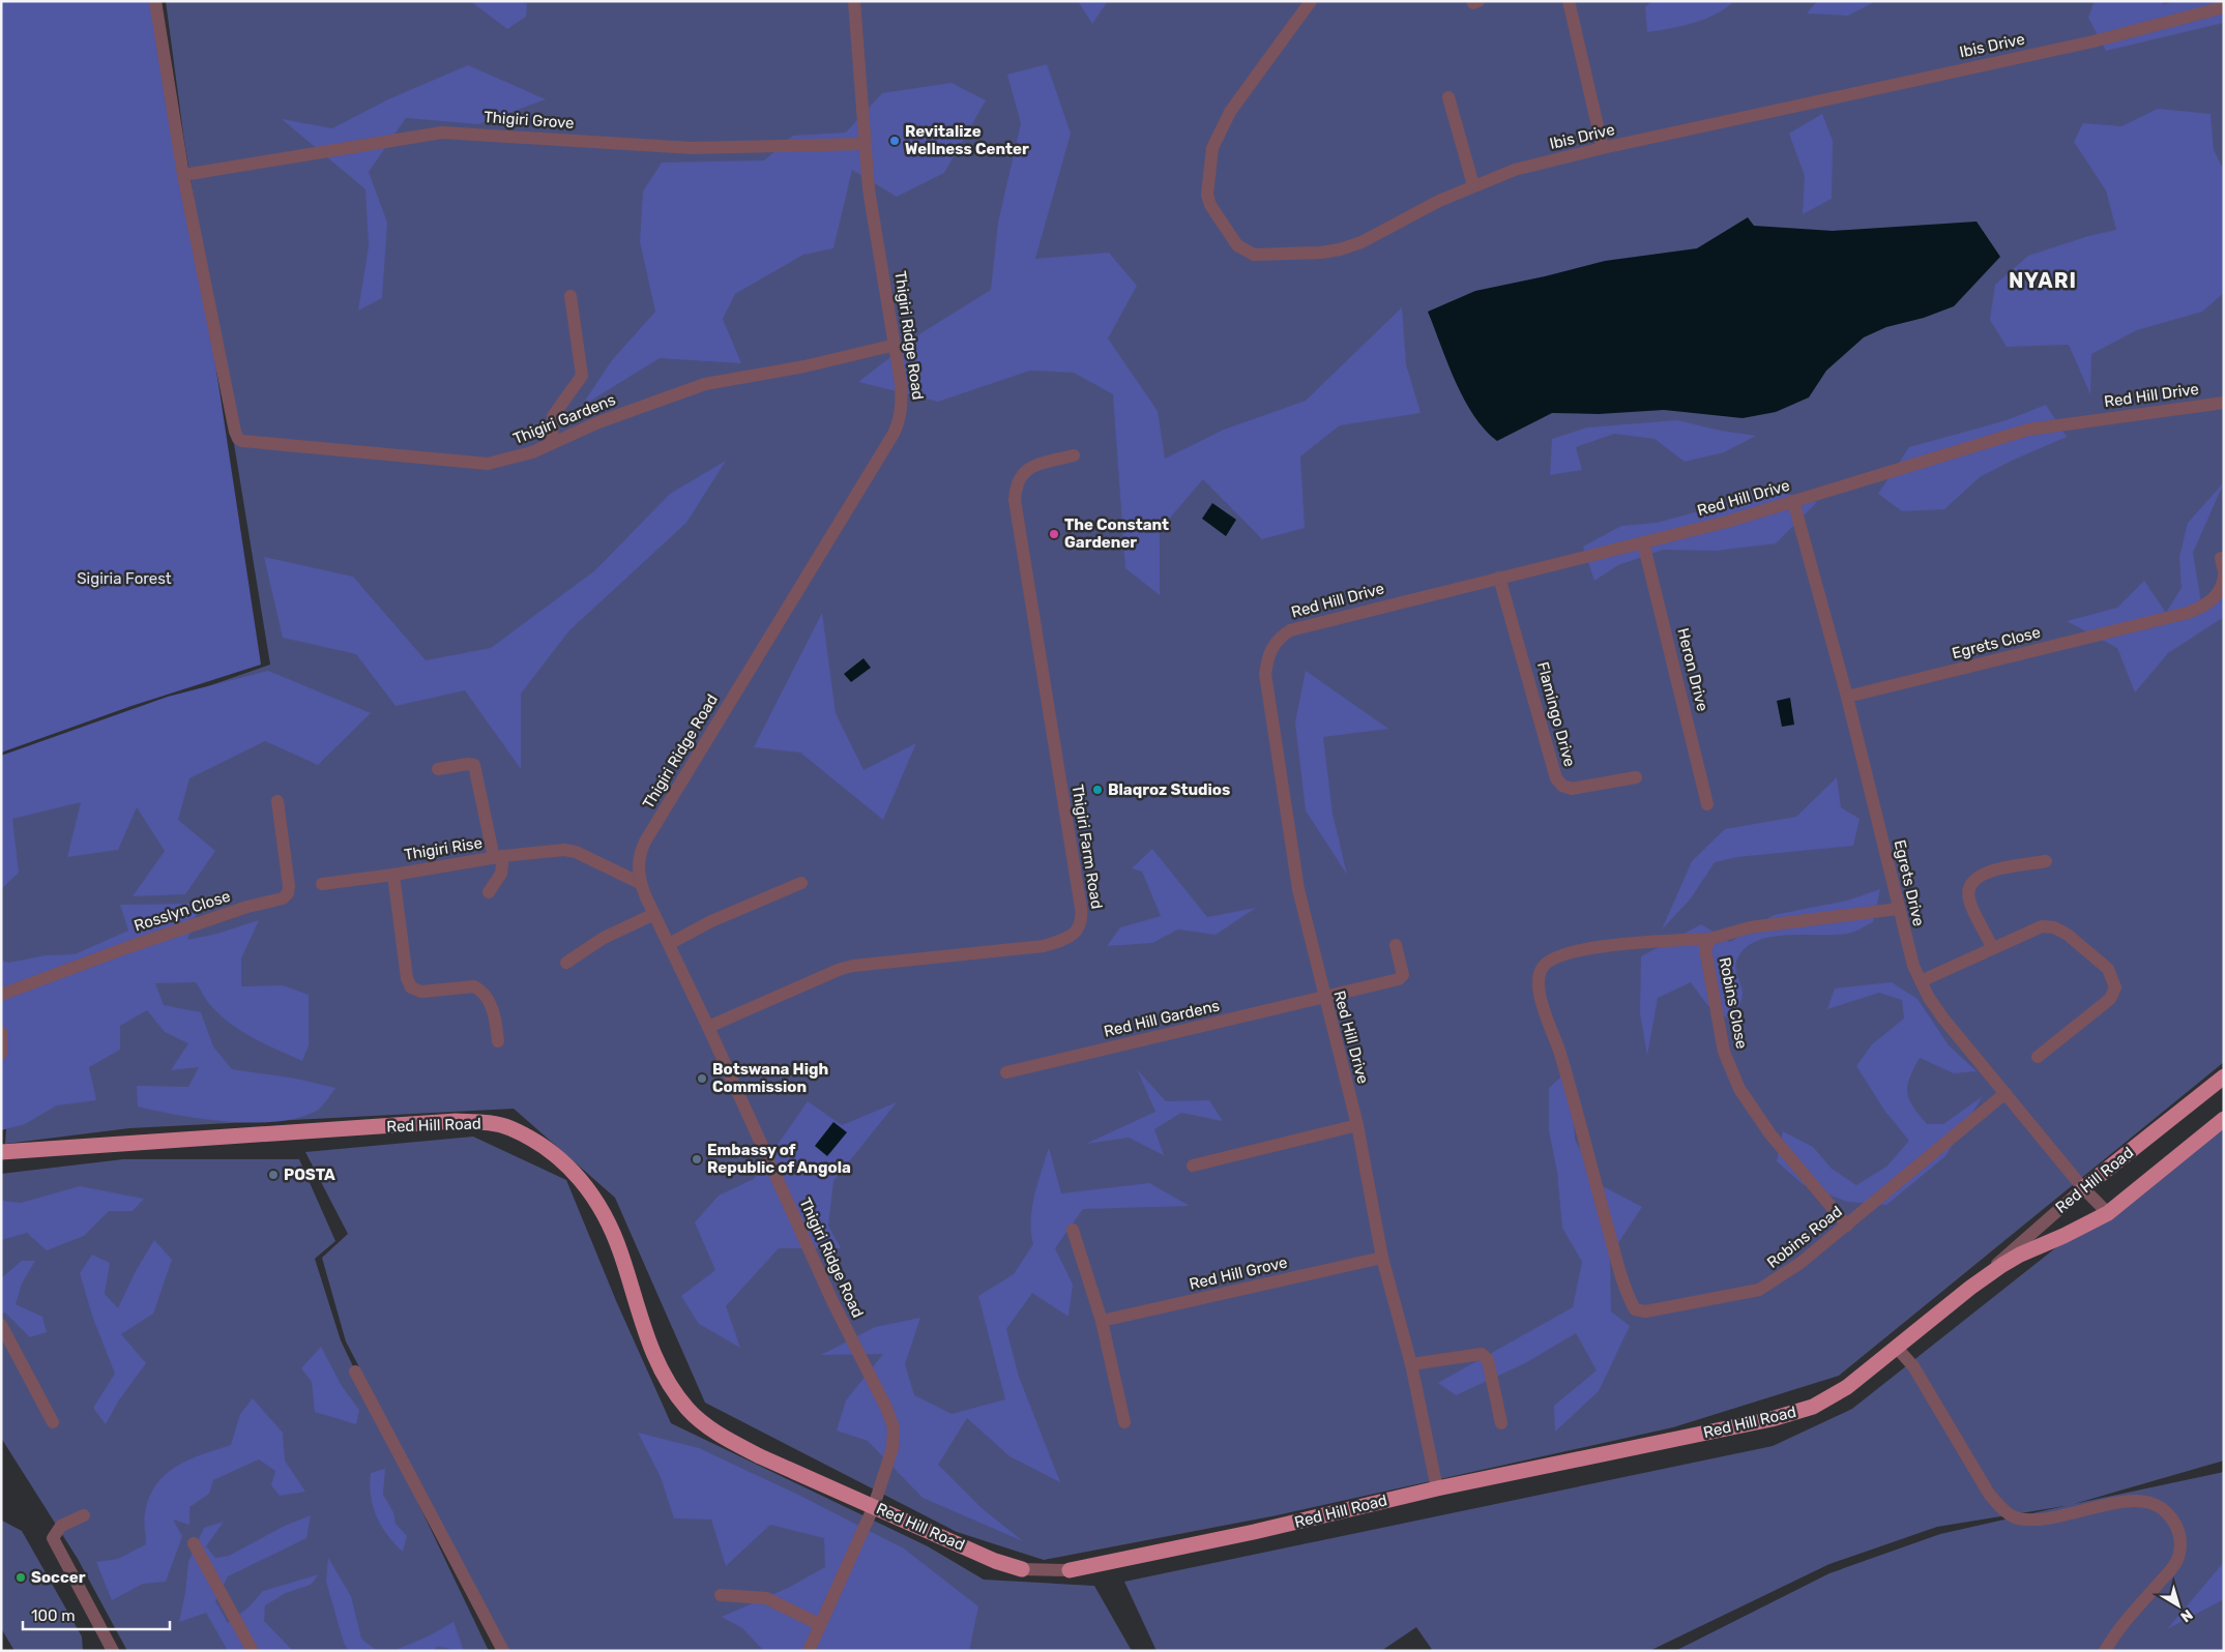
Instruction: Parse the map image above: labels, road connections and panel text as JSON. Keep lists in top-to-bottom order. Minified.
{"streets":{"main road":["Red Hill Road"],"street":["Ibis Drive","Thigiri Grove","Thigiri Ridge Road","Red Hill Drive","Thigiri Gardens","Egrets Close","Heron Drive","Flamingo Drive","Thigiri Farm Road","Thigiri Rise","Egrets Drive","Rosslyn Close","Robins Close","Red Hill Gardens","Robins Road","Red Hill Grove"]},"crossings":[["Thigiri Grove","Thigiri Ridge Road"],["Thigiri Grove","Thigiri Gardens"],["Thigiri Ridge Road","Thigiri Gardens"],["Thigiri Ridge Road","Thigiri Farm Road"],["Thigiri Ridge Road","Thigiri Rise"],["Thigiri Ridge Road","Red Hill Road"],["Red Hill Drive","Heron Drive"],["Red Hill Drive","Flamingo Drive"],["Red Hill Drive","Egrets Drive"],["Red Hill Drive","Red Hill Gardens"],["Red Hill Drive","Red Hill Road"],["Red Hill Drive","Red Hill Grove"],["Egrets Close","Egrets Drive"],["Egrets Drive","Robins Close"],["Egrets Drive","Red Hill Road"],["Egrets Drive","Robins Road"],["Robins Close","Robins Road"]],"districts":["NYARI"],"parks":["Sigiria Forest"],"places":["Revitalize Wellness Center","The Constant Gardener","Blaqroz Studios","Botswana High Commission","Embassy of Republic of Angola","POSTA","Soccer"],"scale_bar":"100 m","north":"bottom right"}
